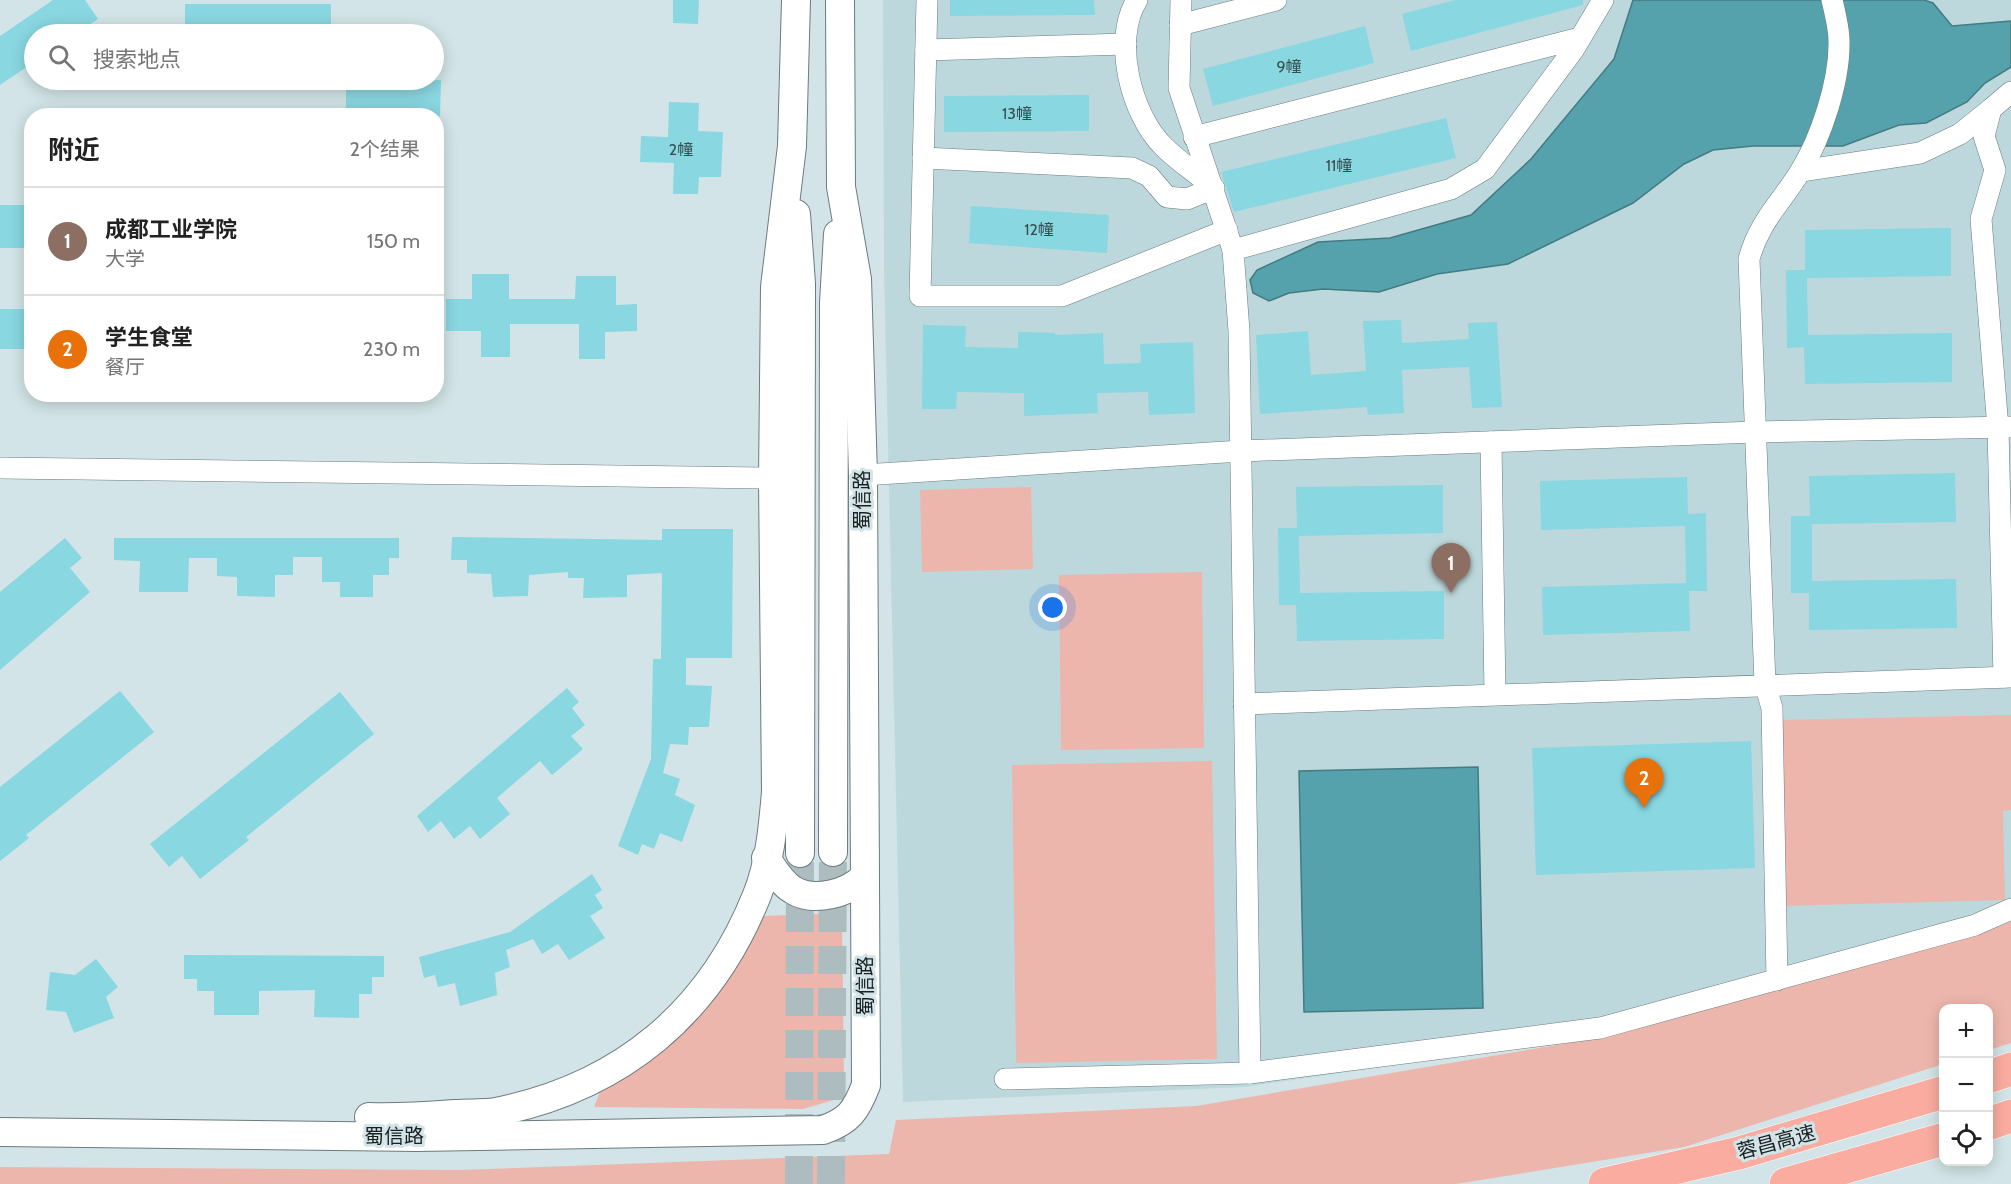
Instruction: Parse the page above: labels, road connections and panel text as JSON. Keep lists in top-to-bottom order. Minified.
{"streets":{"highway":["蓉昌高速"],"main road":["蜀信路"]},"house_numbers":["9幢","13幢","2幢","11幢","12幢"],"page":{"search":"搜索地点","heading":["附近","2个结果"],"list":[{"mark":"1","name":"成都工业学院","note":"大学","value":"150 m"},{"mark":"2","name":"学生食堂","note":"餐厅","value":"230 m"}],"pins":["1","2"],"map_buttons":["+","−"]}}
